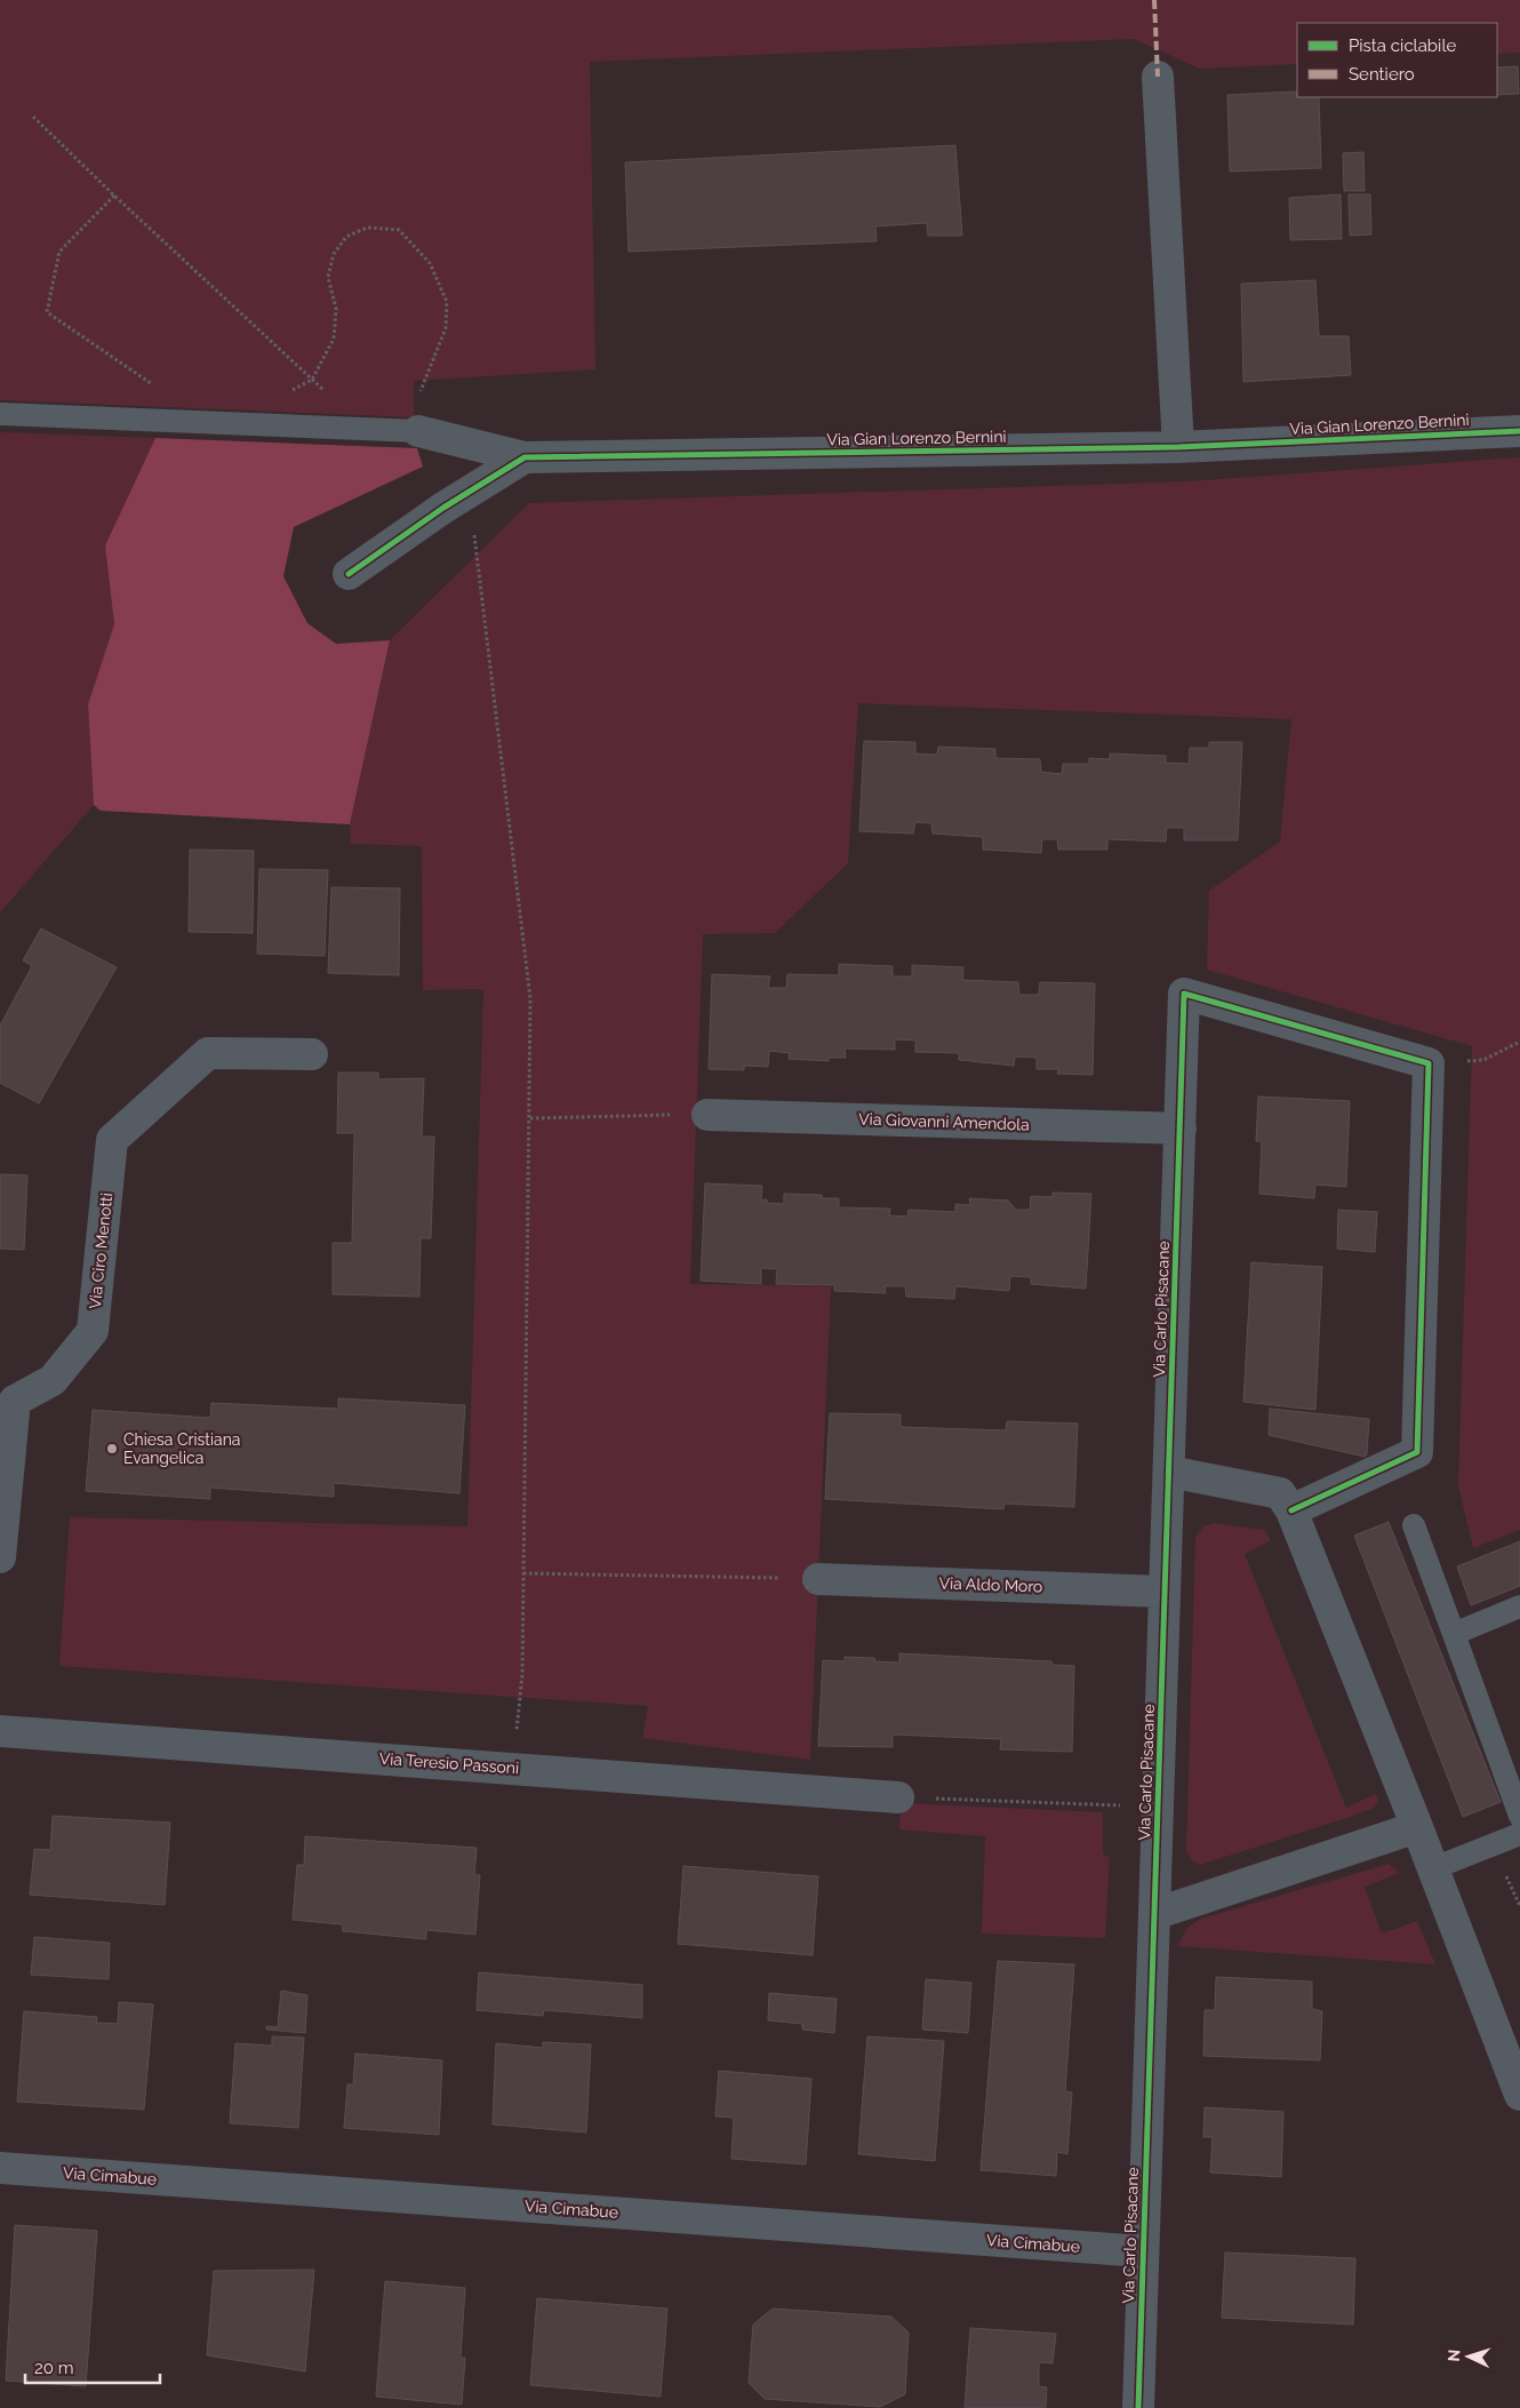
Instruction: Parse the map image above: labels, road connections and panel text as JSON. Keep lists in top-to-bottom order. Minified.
{"streets":{"street":["Via Gian Lorenzo Bernini","Via Giovanni Amendola","Via Ciro Menotti","Via Carlo Pisacane","Via Aldo Moro","Via Teresio Passoni","Via Cimabue"]},"crossings":[["Via Giovanni Amendola","Via Carlo Pisacane"],["Via Carlo Pisacane","Via Aldo Moro"],["Via Carlo Pisacane","Via Cimabue"]],"places":["Chiesa Cristiana Evangelica"],"legend":["Pista ciclabile","Sentiero"],"scale_bar":"20 m","north":"left"}
